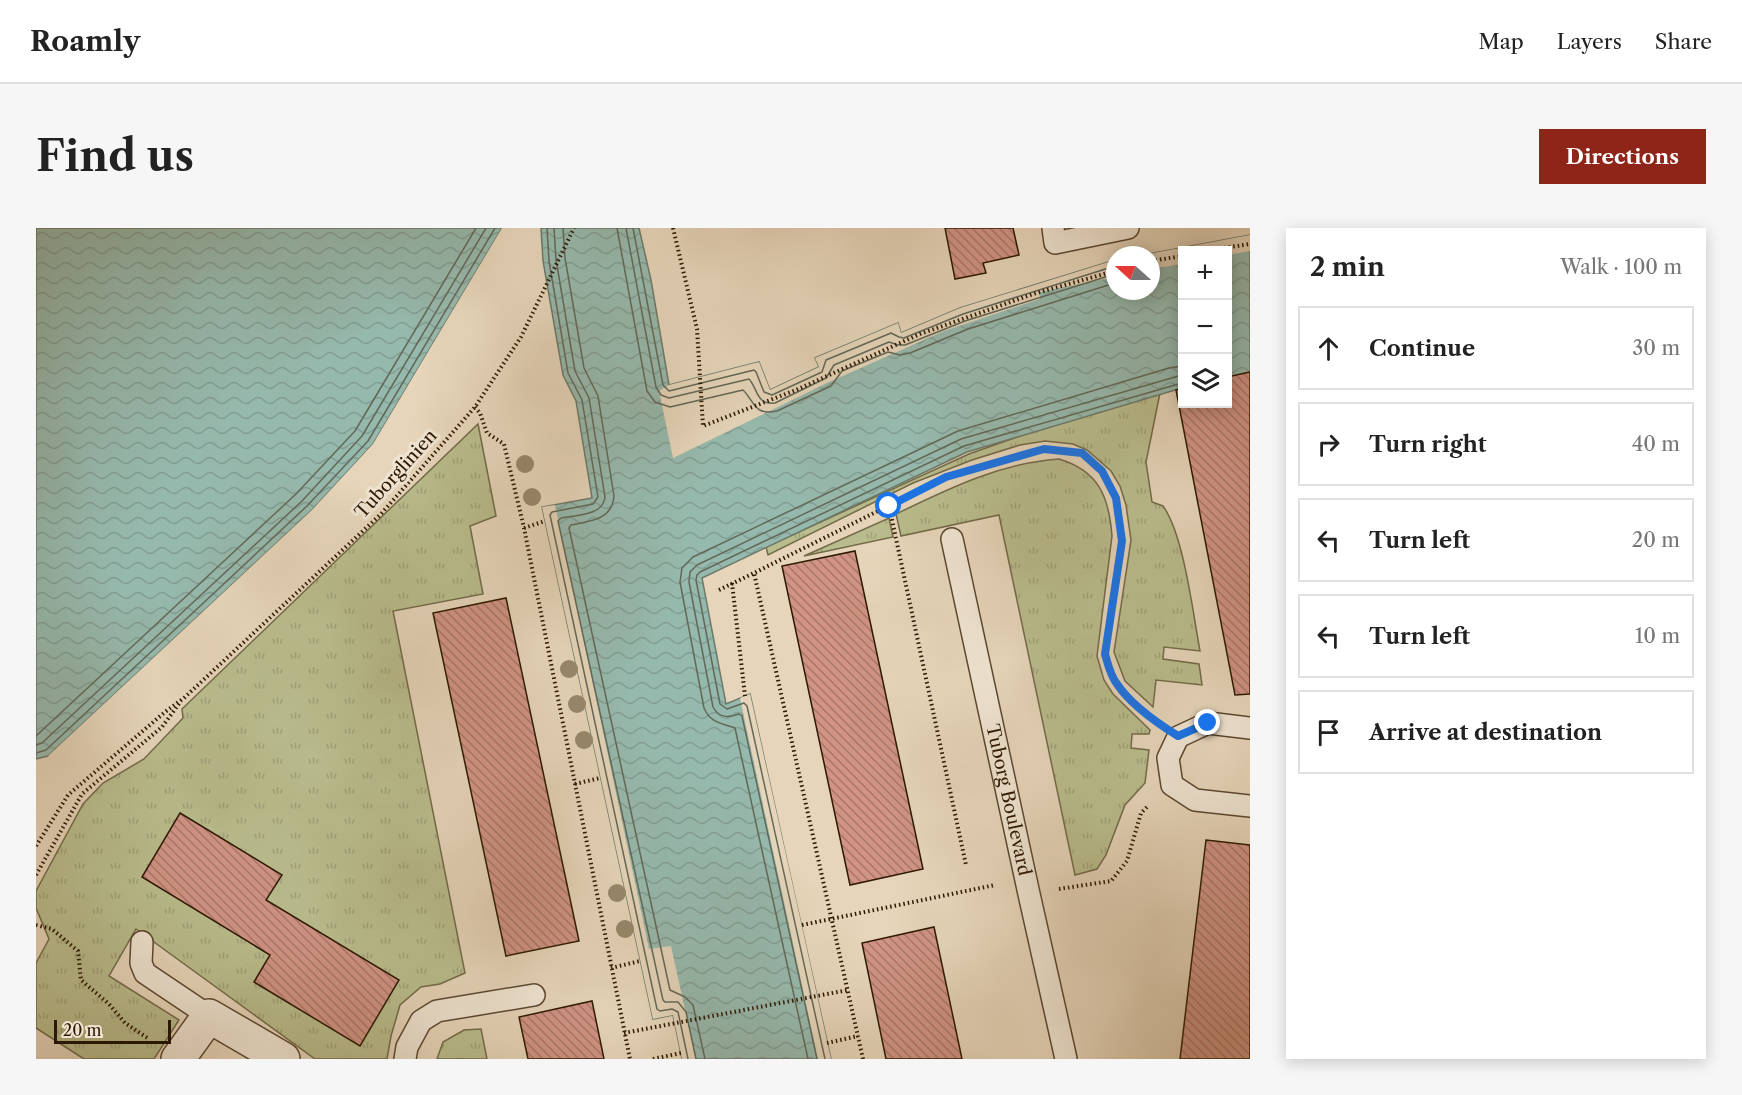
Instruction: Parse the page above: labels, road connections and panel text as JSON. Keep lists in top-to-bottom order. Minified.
{"streets":{"lane":["Tuborg Boulevard"],"path":["Tuborglinien"]},"scale_bar":"20 m","north":"left","page":{"header":"Roamly","nav":["Map","Layers","Share"],"buttons":"Directions","title":"Find us","heading":["2 min","Walk · 100 m"],"map_buttons":["+","−"],"list":[["Continue","30 m"],["Turn right","40 m"],["Turn left","20 m"],["Turn left","10 m"],"Arrive at destination"],"scale":"20 m"}}
